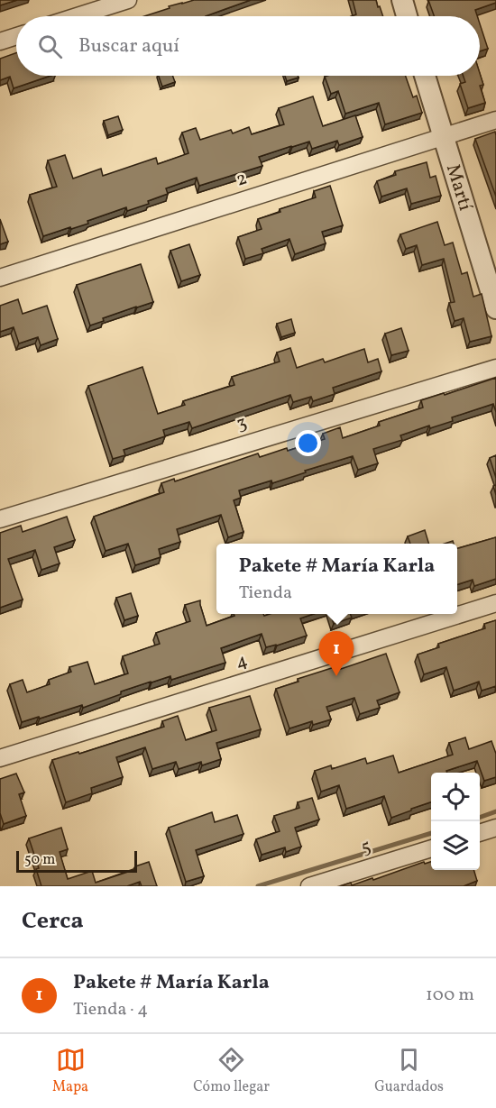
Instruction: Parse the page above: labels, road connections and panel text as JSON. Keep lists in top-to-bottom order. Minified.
{"streets":{"street":["2","Martí","3","4","5"]},"crossings":[["2","Martí"]],"scale_bar":"50 m","page":{"search":"Buscar aquí","popup":["Pakete # María Karla","Tienda"],"pins":"1","scale":"50 m","heading":"Cerca","list":[{"mark":"1","name":"Pakete # María Karla","note":"Tienda · 4","value":"100 m"}],"nav":["Mapa","Cómo llegar","Guardados"]}}
